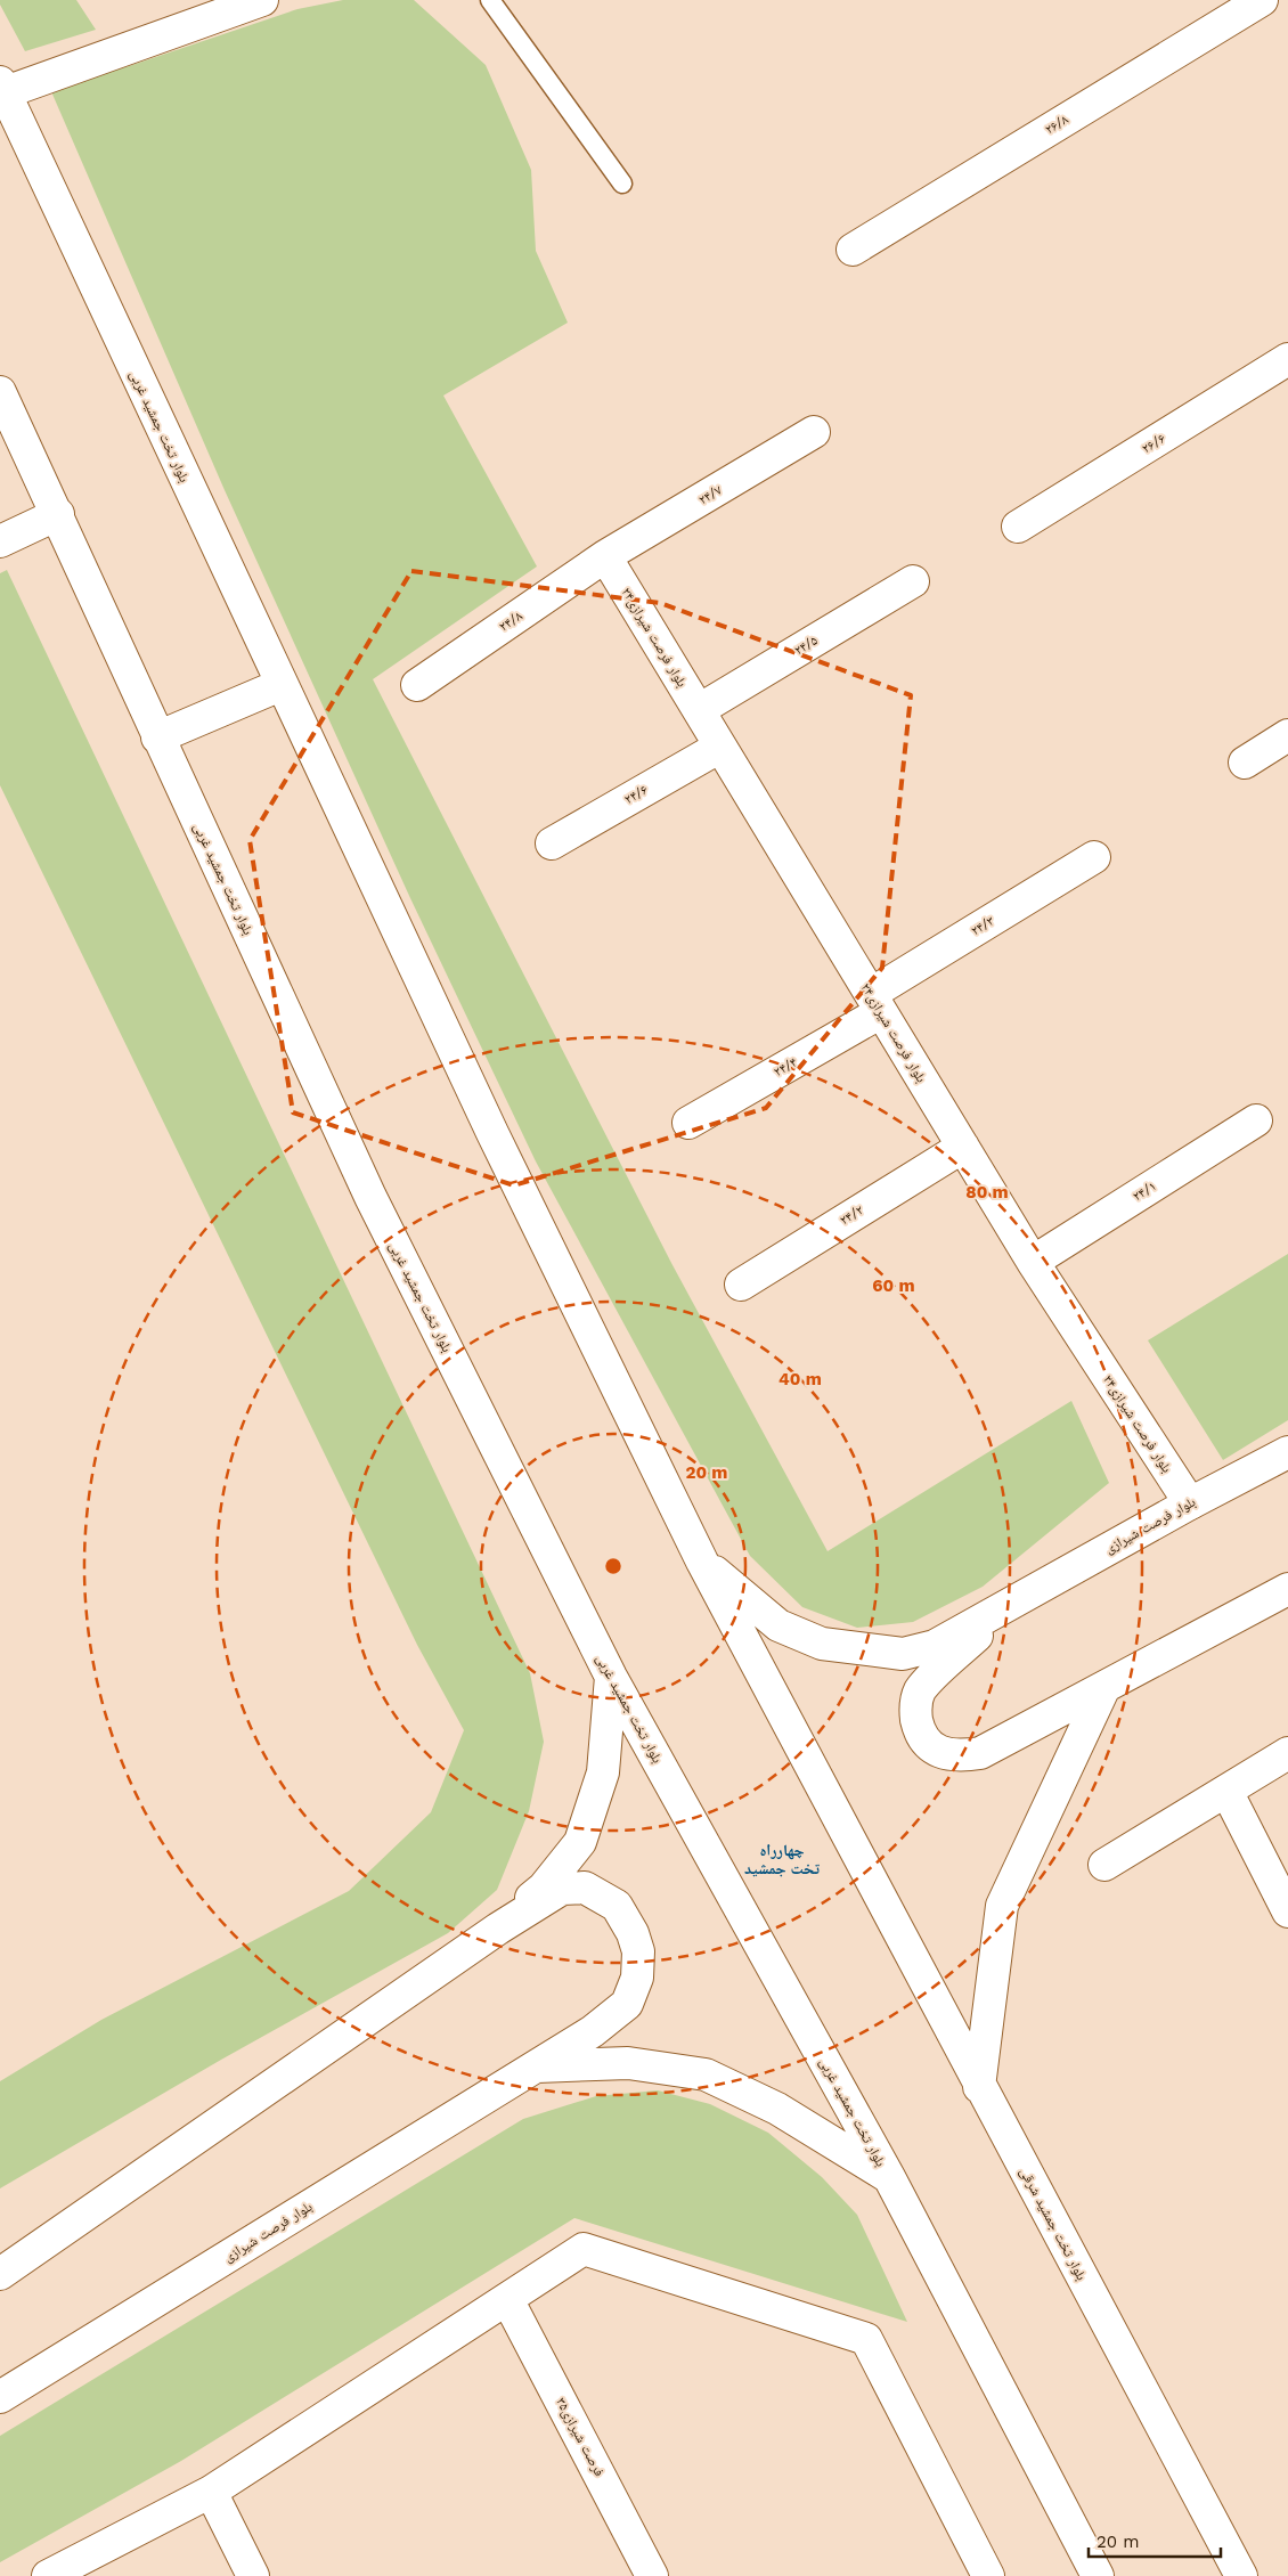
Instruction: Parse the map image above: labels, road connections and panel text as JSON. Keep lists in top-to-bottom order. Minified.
{"streets":{"main road":["۲۶/۸","بلوار تخت جمشید غربی","۲۶/۶","۲۴/۷","۲۴/۸","بلوار فرصت شیرازی۲۴","۲۴/۵","۲۴/۶","۲۴/۳","۲۴/۴","۲۴/۱","۲۴/۲","بلوار فرصت شیرازی","بلوار تخت جمشید شرقی","فرصت شیرازی۳۵"]},"crossings":[["بلوار تخت جمشید غربی","بلوار تخت جمشید شرقی"],["۲۴/۷","۲۴/۸"],["۲۴/۷","بلوار فرصت شیرازی۲۴"],["۲۴/۸","بلوار فرصت شیرازی۲۴"],["بلوار فرصت شیرازی۲۴","۲۴/۵"],["بلوار فرصت شیرازی۲۴","۲۴/۶"],["بلوار فرصت شیرازی۲۴","۲۴/۳"],["بلوار فرصت شیرازی۲۴","۲۴/۴"],["بلوار فرصت شیرازی۲۴","۲۴/۱"],["بلوار فرصت شیرازی۲۴","۲۴/۲"],["بلوار فرصت شیرازی۲۴","بلوار فرصت شیرازی"],["۲۴/۳","۲۴/۴"]],"districts":["چهارراه تخت جمشید"],"scale_bar":"20 m","rings":["80 m","60 m","40 m","20 m"]}
